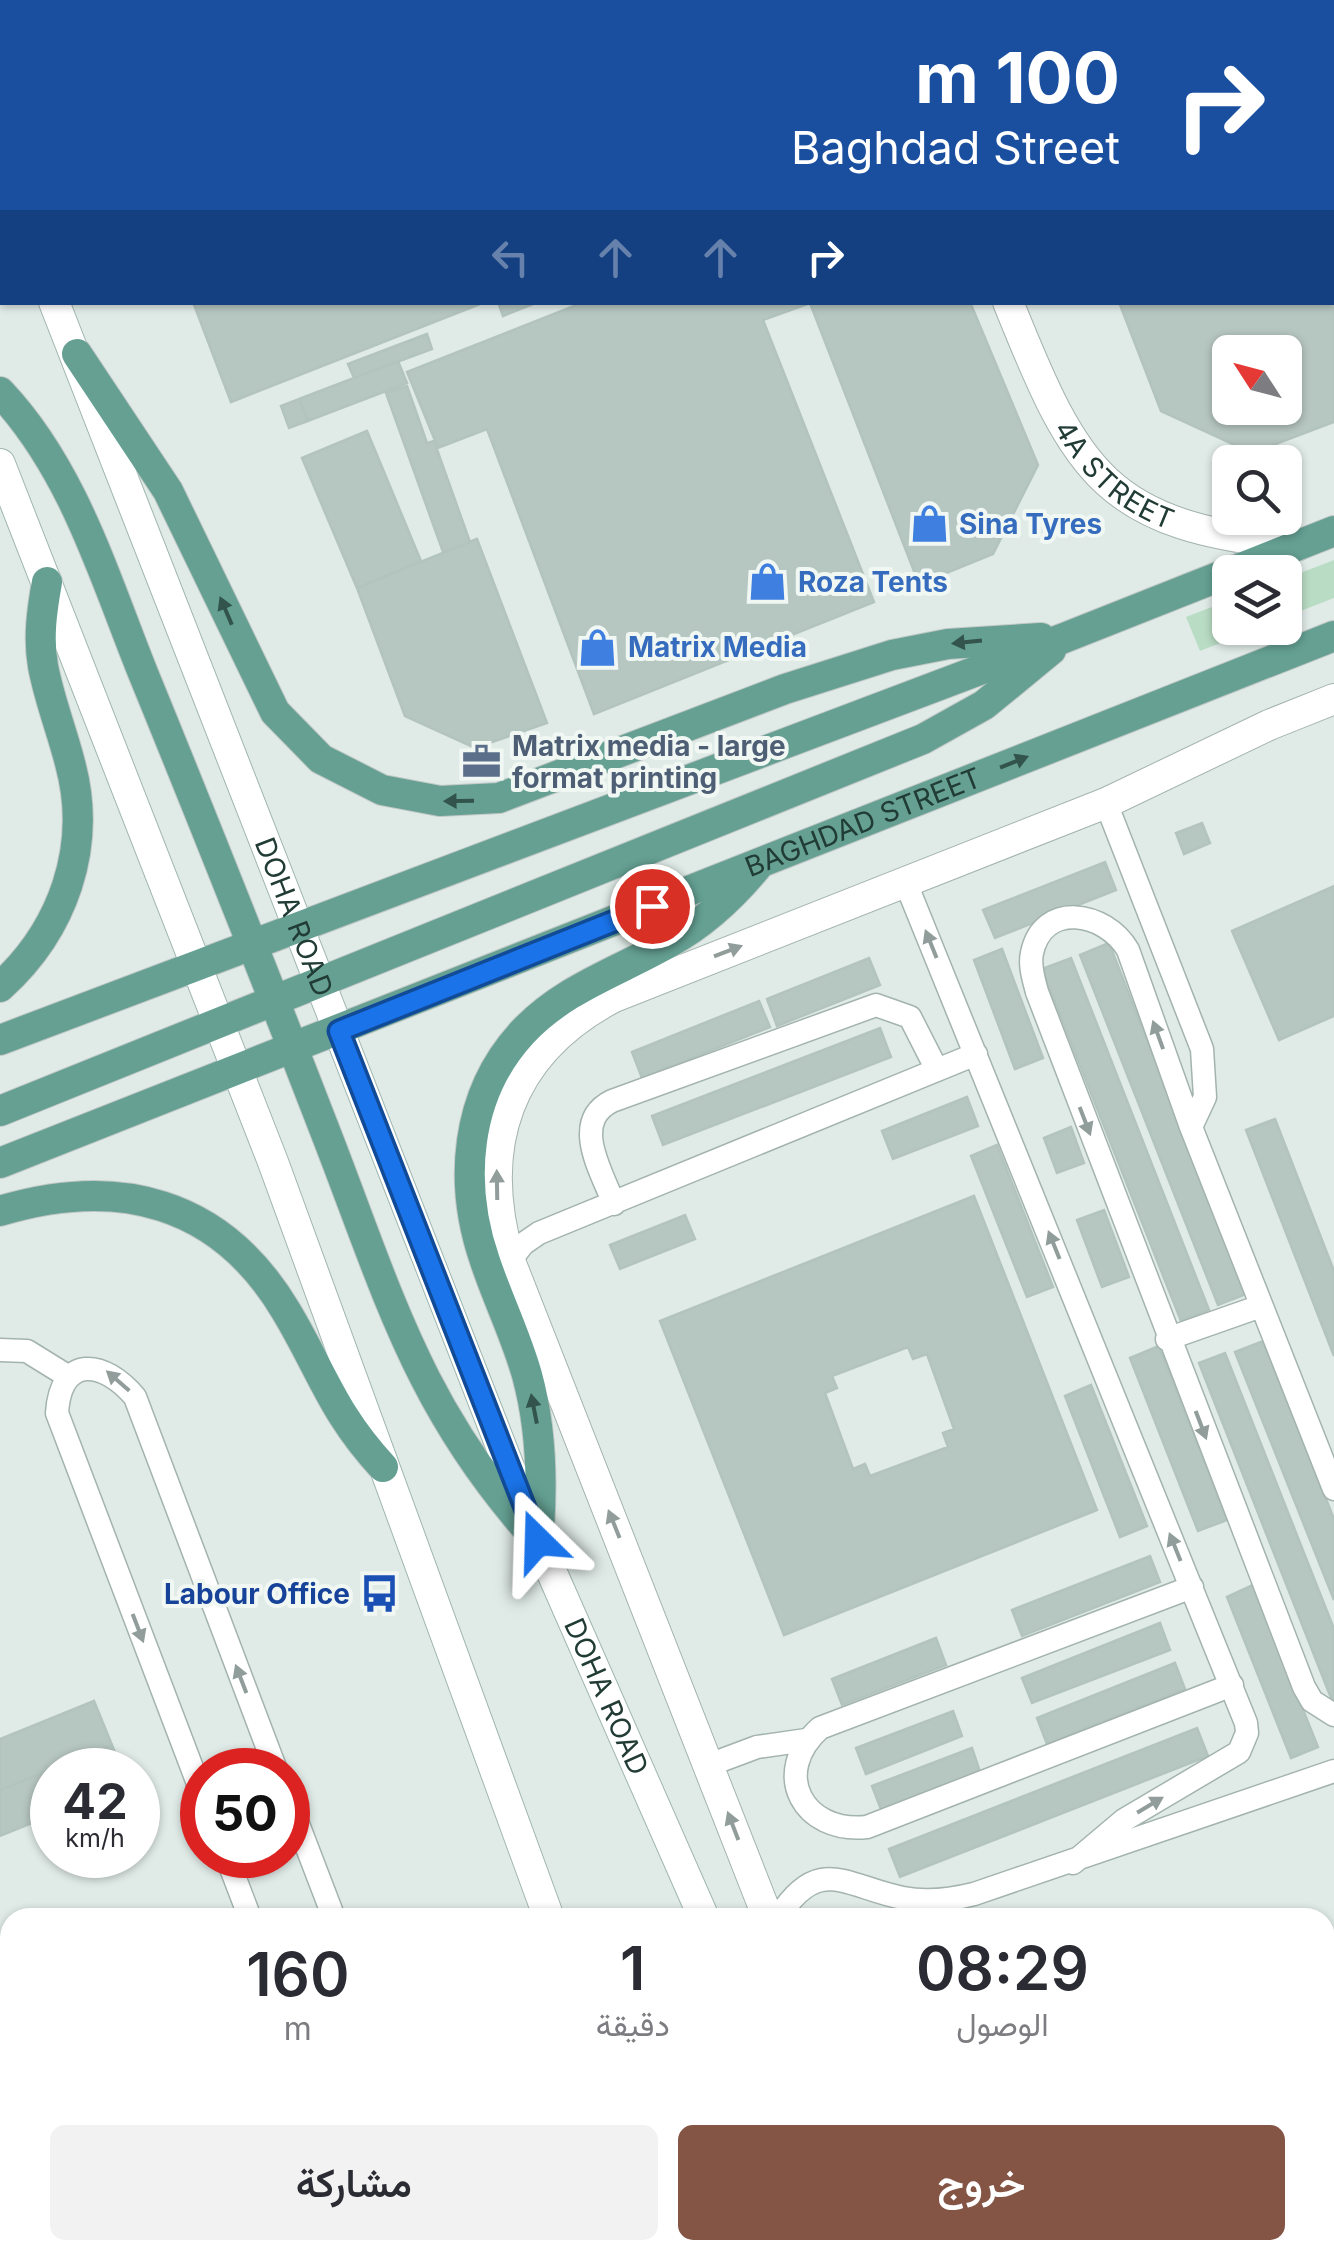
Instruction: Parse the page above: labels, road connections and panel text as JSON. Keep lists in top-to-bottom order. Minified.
{"streets":{"main road":["4A STREET","BAGHDAD STREET","DOHA ROAD"]},"crossings":[["BAGHDAD STREET","DOHA ROAD"]],"places":{"shop":["Sina Tyres","Roza Tents","Matrix Media"],"office":["Matrix media - large format printing"],"bus stop":["Labour Office"]},"north":"top left","page":{"turn":["100 m","Baghdad Street"],"speed":"42 km/h","limit":"50","eta":["08:29","الوصول","1","دقيقة","160","m"],"buttons":["خروج","مشاركة"]}}
